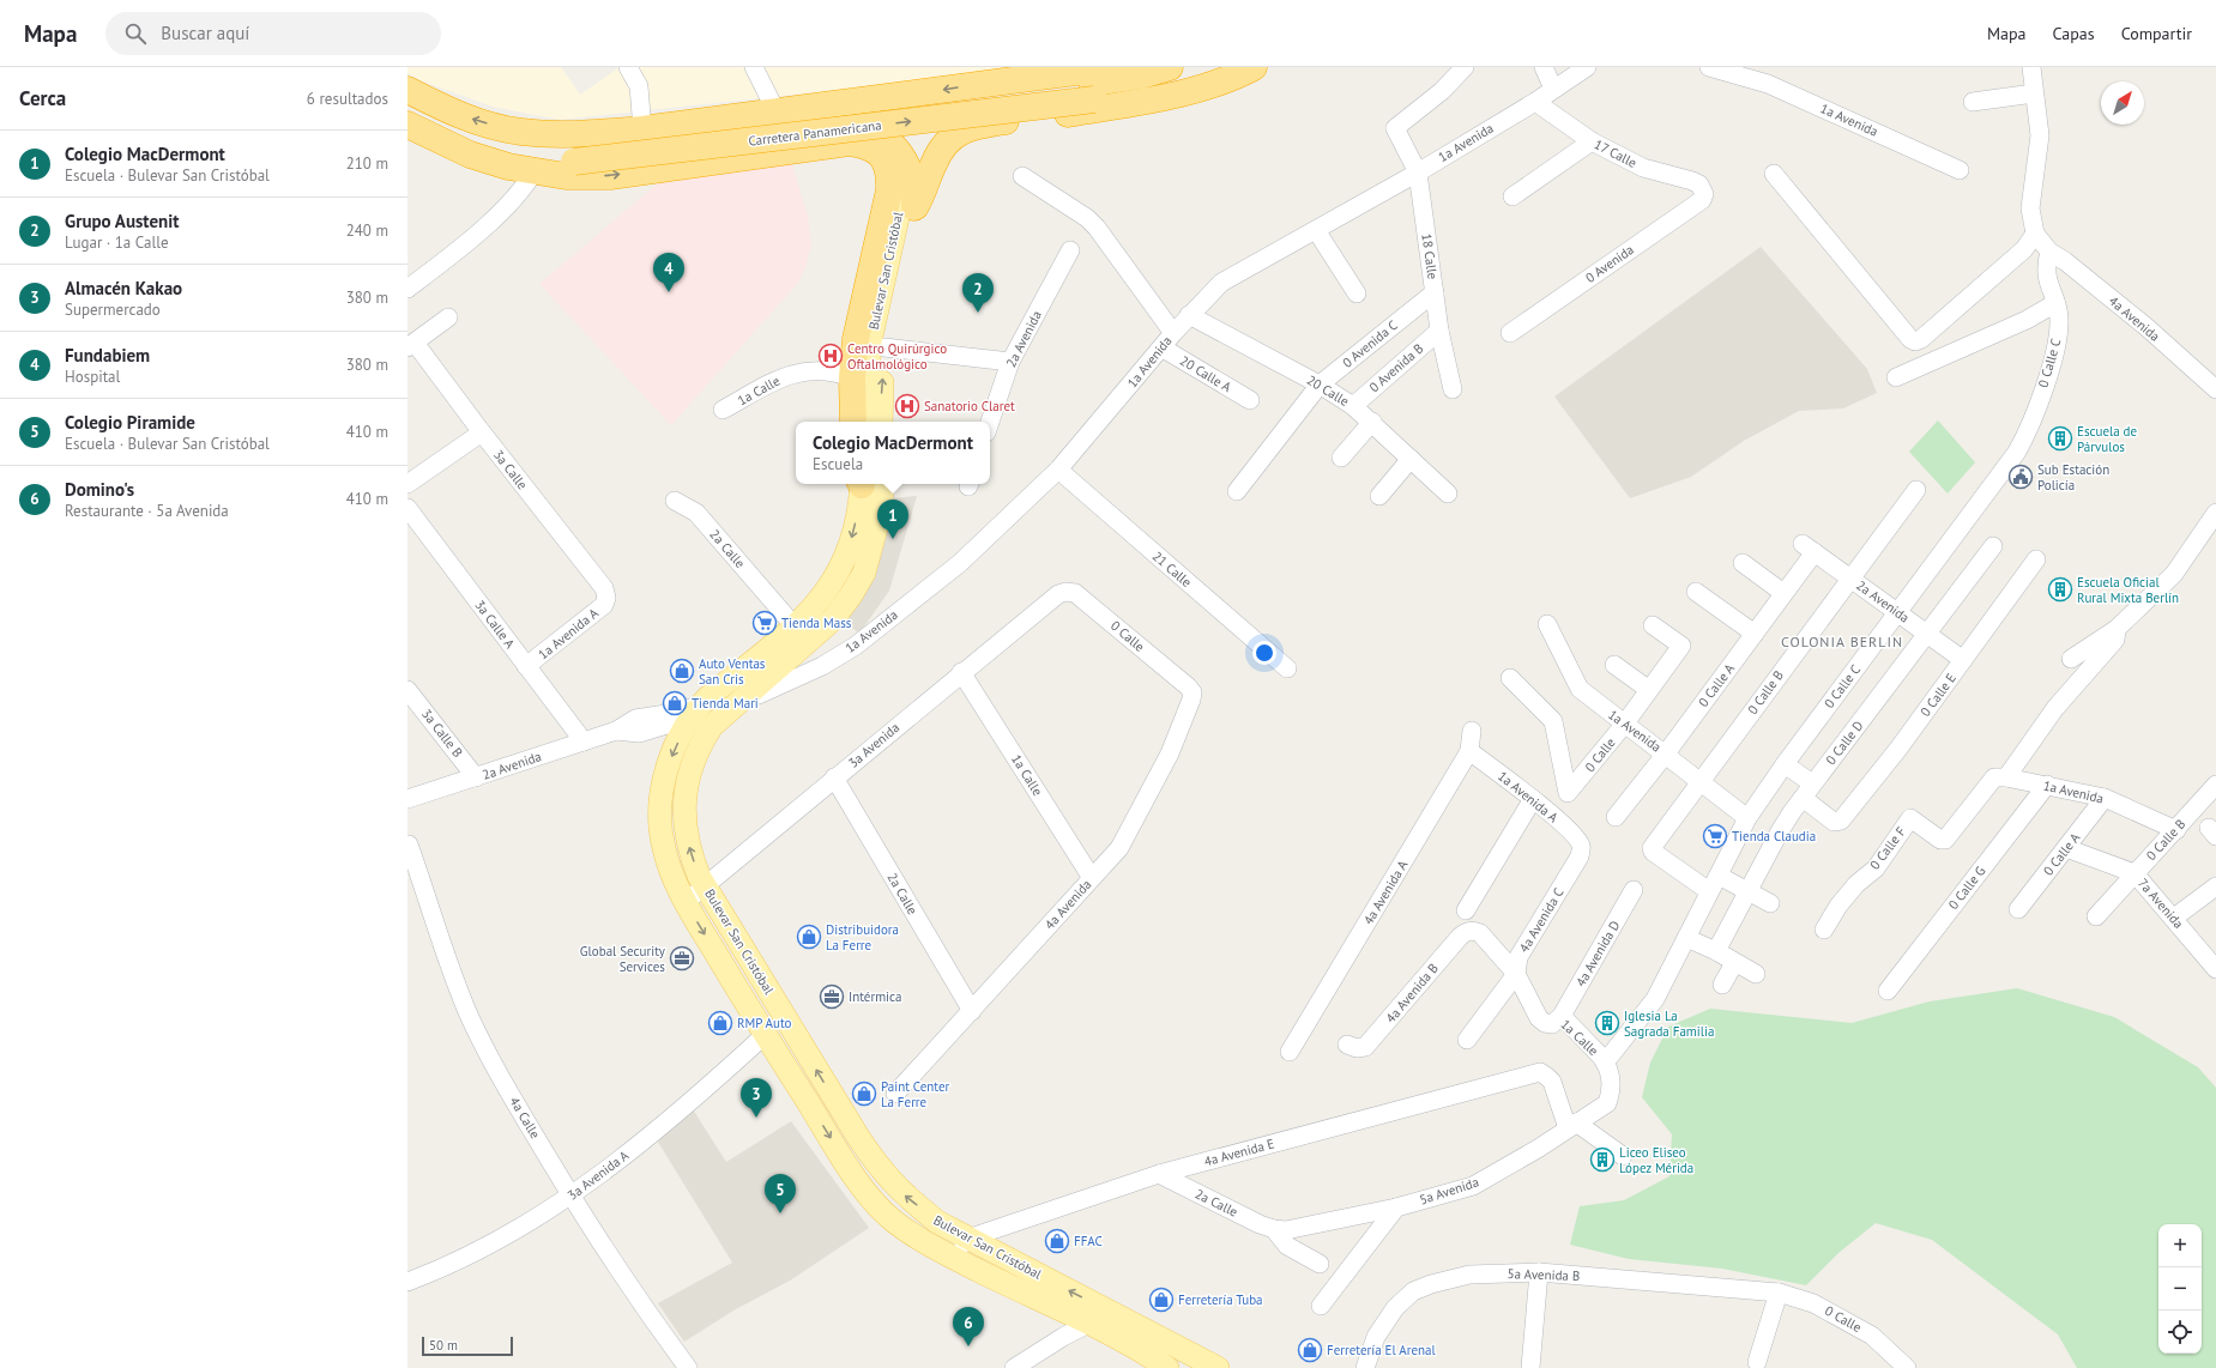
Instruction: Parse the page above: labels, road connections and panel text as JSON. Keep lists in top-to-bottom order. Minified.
{"streets":{"highway":["Carretera Panamericana"],"main road":["Bulevar San Cristóbal"],"street":["1a Avenida","17 Calle","18 Calle","0 Avenida","4a Avenida","2a Avenida","0 Avenida C","0 Calle C","0 Avenida B","20 Calle A","1a Calle","20 Calle","3a Calle","2a Calle","21 Calle","3a Calle A","1a Avenida A","0 Calle","0 Calle A","0 Calle B","0 Calle E","3a Calle B","0 Calle D","3a Avenida","0 Calle F","0 Calle G","4a Avenida A","7a Avenida","4a Avenida C","4a Avenida D","4a Avenida B","4a Calle","4a Avenida E","3a Avenida A","5a Avenida","5a Avenida B"]},"crossings":[["1a Avenida","17 Calle"],["1a Avenida","18 Calle"],["1a Avenida","Bulevar San Cristóbal"],["1a Avenida","0 Calle C"],["1a Avenida","20 Calle A"],["1a Avenida","20 Calle"],["1a Avenida","21 Calle"],["1a Avenida","0 Calle"],["1a Avenida","0 Calle A"],["1a Avenida","0 Calle B"],["1a Avenida","0 Calle F"],["1a Avenida","0 Calle G"],["17 Calle","0 Avenida"],["18 Calle","0 Avenida C"],["18 Calle","0 Avenida B"],["Bulevar San Cristóbal","2a Avenida"],["Bulevar San Cristóbal","2a Calle"],["Bulevar San Cristóbal","3a Avenida"],["Bulevar San Cristóbal","4a Avenida E"],["Bulevar San Cristóbal","3a Avenida A"],["4a Avenida","0 Calle C"],["4a Avenida","1a Calle"],["4a Avenida","2a Calle"],["4a Avenida","0 Calle"],["2a Avenida","0 Calle C"],["2a Avenida","3a Calle A"],["2a Avenida","0 Calle A"],["2a Avenida","0 Calle B"],["2a Avenida","0 Calle E"],["2a Avenida","3a Calle B"],["2a Avenida","0 Calle D"],["0 Avenida C","20 Calle"],["0 Calle C","1a Calle"],["0 Calle C","0 Calle B"],["0 Avenida B","20 Calle"],["1a Calle","3a Avenida"],["1a Calle","4a Avenida C"],["1a Calle","4a Avenida D"],["1a Calle","4a Avenida B"],["1a Calle","5a Avenida"],["3a Calle","1a Avenida A"],["2a Calle","3a Avenida"],["2a Calle","4a Avenida E"],["2a Calle","5a Avenida"],["3a Calle A","1a Avenida A"],["1a Avenida A","4a Avenida A"],["1a Avenida A","4a Avenida C"],["0 Calle","3a Avenida"],["0 Calle","5a Avenida B"],["0 Calle A","7a Avenida"],["0 Calle B","7a Avenida"],["0 Calle E","0 Calle D"],["4a Calle","3a Avenida A"],["4a Avenida E","5a Avenida"]],"districts":["COLONIA BERLIN"],"places":{"hospital":["Centro Quirúrgico Oftalmológico","Sanatorio Claret"],"building":["Escuela de Párvulos","Escuela Oficial Rural Mixta Berlín","Iglesia La Sagrada Familia","Liceo Eliseo López Mérida"],"public building":["Sub Estación Policía"],"supermarket":["Tienda Mass","Tienda Claudia"],"shop":["Auto Ventas San Cris","Tienda Mari","Distribuidora La Ferre","RMP Auto","Paint Center La Ferre","FFAC","Ferretería Tuba","Ferretería El Arenal"],"office":["Global Security Services","Intérmica"]},"scale_bar":"50 m","north":"top right","page":{"header":"Mapa","search":"Buscar aquí","nav":["Mapa","Capas","Compartir"],"heading":["Cerca","6 resultados"],"list":[{"mark":"1","name":"Colegio MacDermont","note":"Escuela · Bulevar San Cristóbal","value":"210 m"},{"mark":"2","name":"Grupo Austenit","note":"Lugar · 1a Calle","value":"240 m"},{"mark":"3","name":"Almacén Kakao","note":"Supermercado","value":"380 m"},{"mark":"4","name":"Fundabiem","note":"Hospital","value":"380 m"},{"mark":"5","name":"Colegio Piramide","note":"Escuela · Bulevar San Cristóbal","value":"410 m"},{"mark":"6","name":"Domino's","note":"Restaurante · 5a Avenida","value":"410 m"}],"pins":["4","2","1","3","5","6"],"popup":["Colegio MacDermont","Escuela"],"map_buttons":["+","−"],"scale":"50 m"}}
